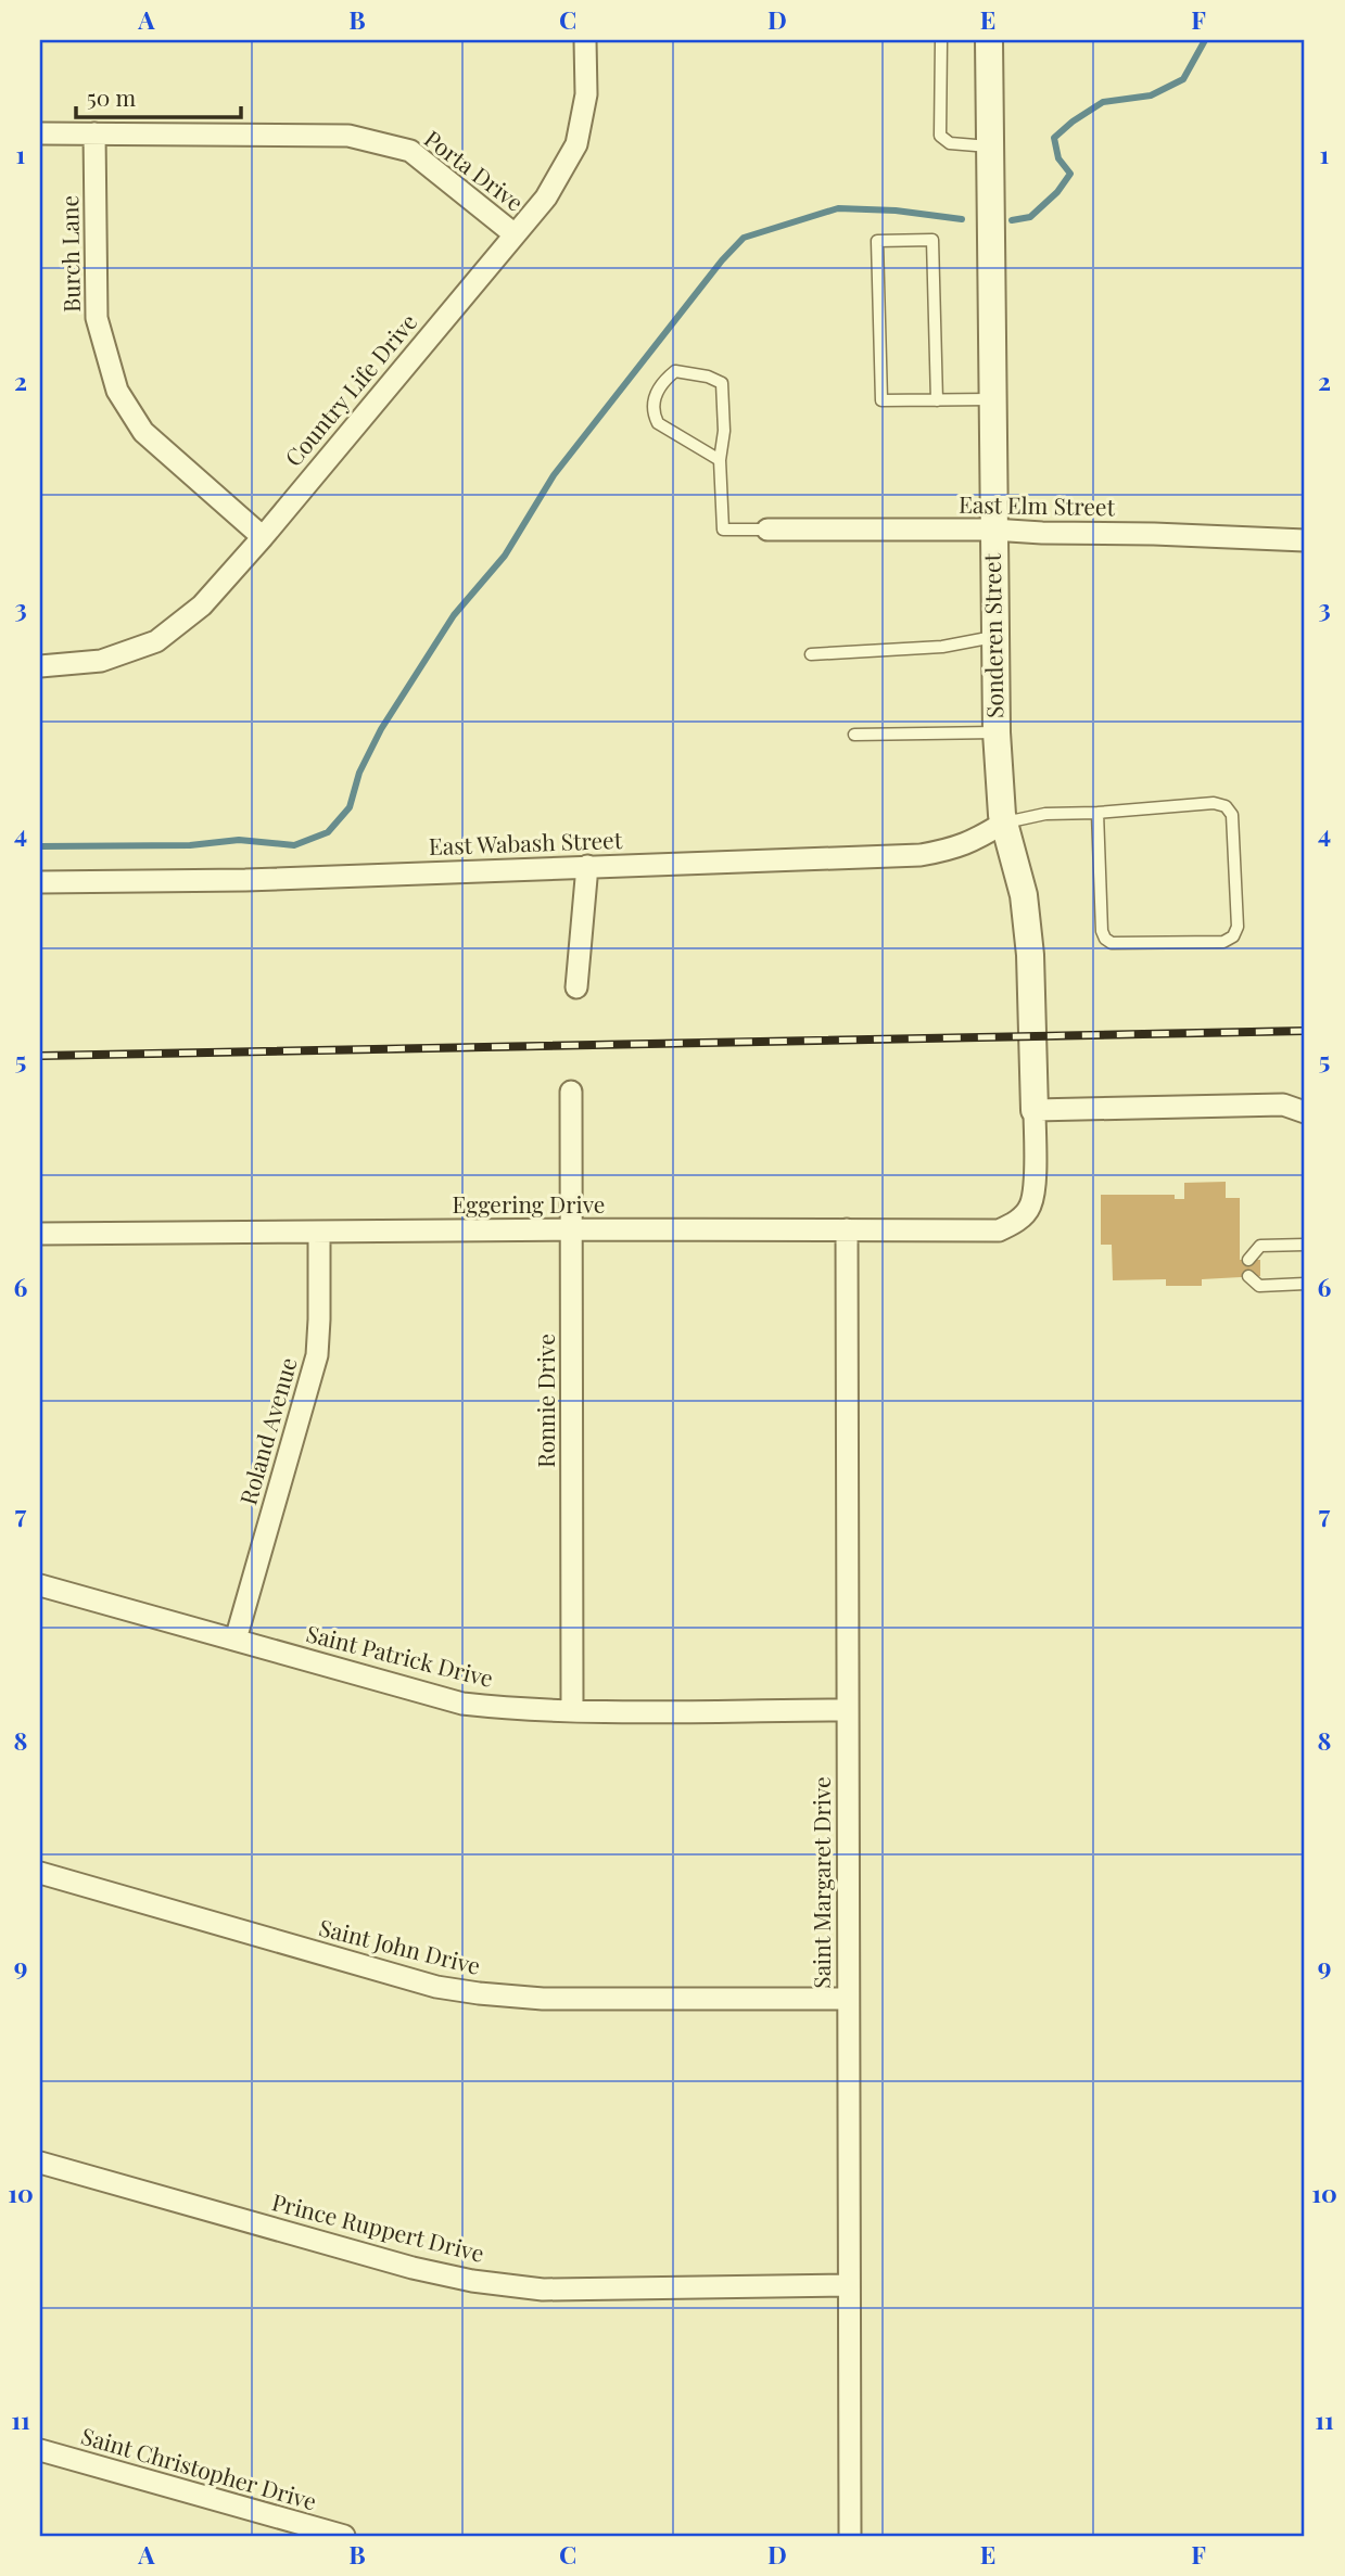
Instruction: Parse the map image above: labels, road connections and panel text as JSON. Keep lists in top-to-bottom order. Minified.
{"streets":{"street":["Porta Drive","Burch Lane","Country Life Drive","East Elm Street","Sonderen Street","East Wabash Street","Eggering Drive","Ronnie Drive","Roland Avenue","Saint Patrick Drive","Saint Margaret Drive","Saint John Drive","Prince Ruppert Drive","Saint Christopher Drive"]},"crossings":[["Porta Drive","Burch Lane"],["Porta Drive","Country Life Drive"],["Burch Lane","Country Life Drive"],["East Elm Street","Sonderen Street"],["Sonderen Street","East Wabash Street"],["Sonderen Street","Eggering Drive"],["Eggering Drive","Ronnie Drive"],["Eggering Drive","Roland Avenue"],["Eggering Drive","Saint Margaret Drive"],["Ronnie Drive","Saint Patrick Drive"],["Roland Avenue","Saint Patrick Drive"],["Saint Patrick Drive","Saint Margaret Drive"],["Saint Margaret Drive","Saint John Drive"],["Saint Margaret Drive","Prince Ruppert Drive"]],"scale_bar":"50 m","grid":{"columns":["A","B","C","D","E","F"],"rows":["1","2","3","4","5","6","7","8","9","10","11"]}}
